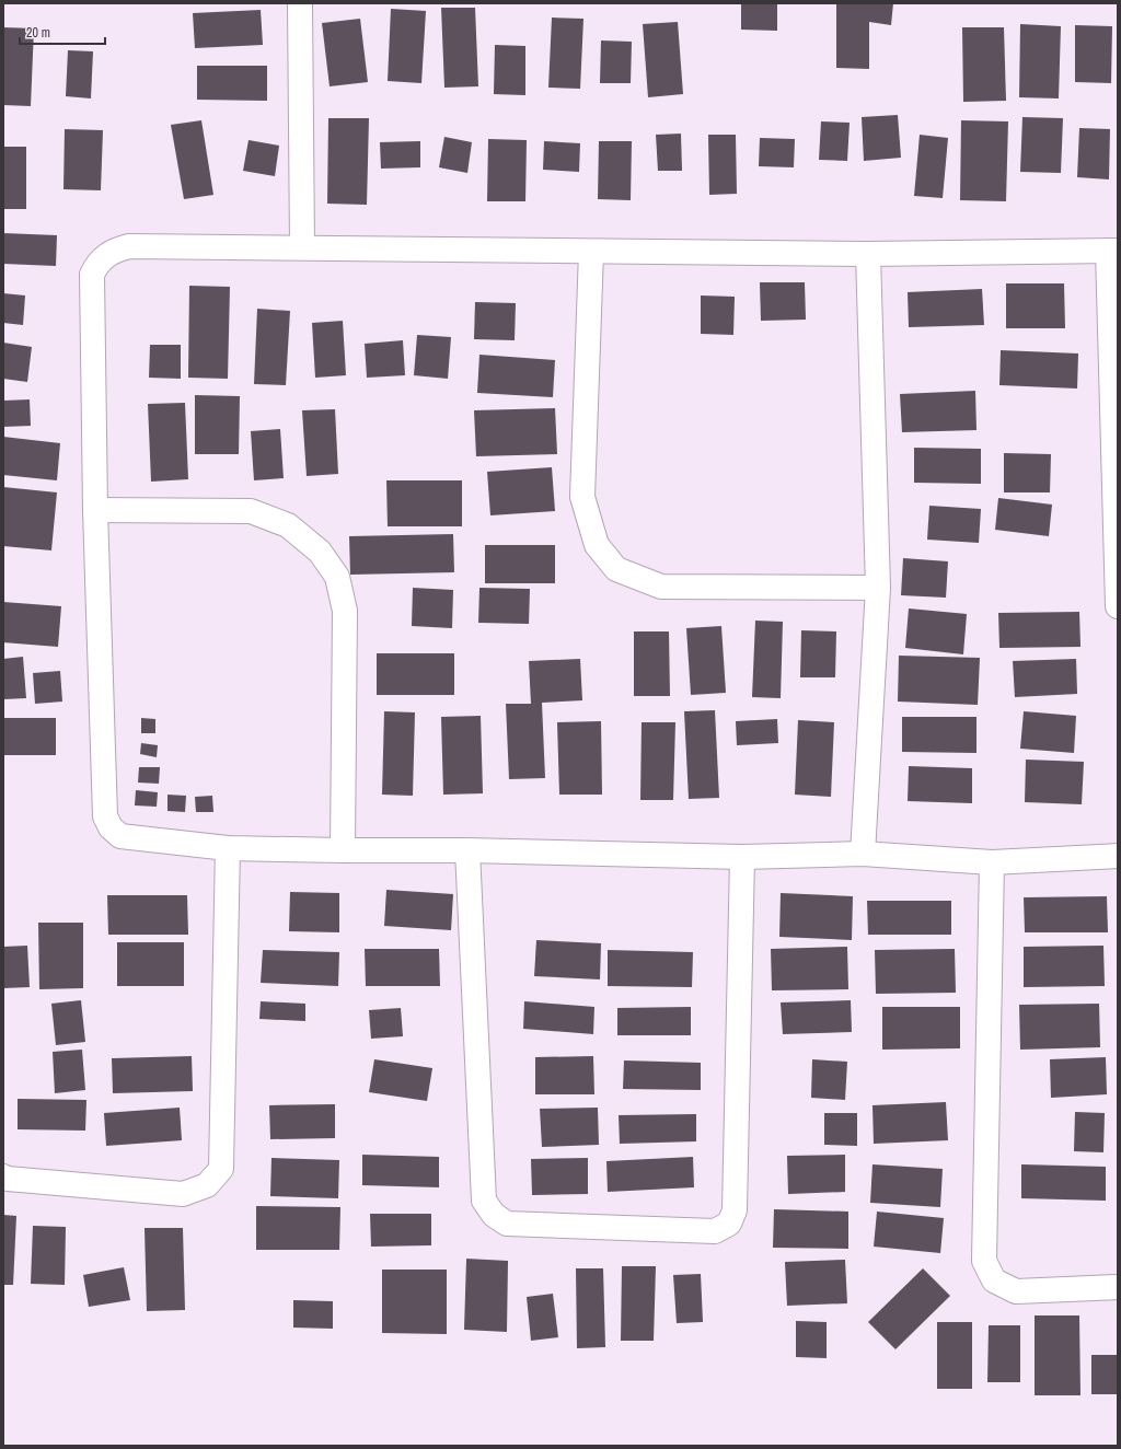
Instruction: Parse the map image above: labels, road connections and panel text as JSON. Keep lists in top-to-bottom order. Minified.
{"scale_bar":"20 m"}
